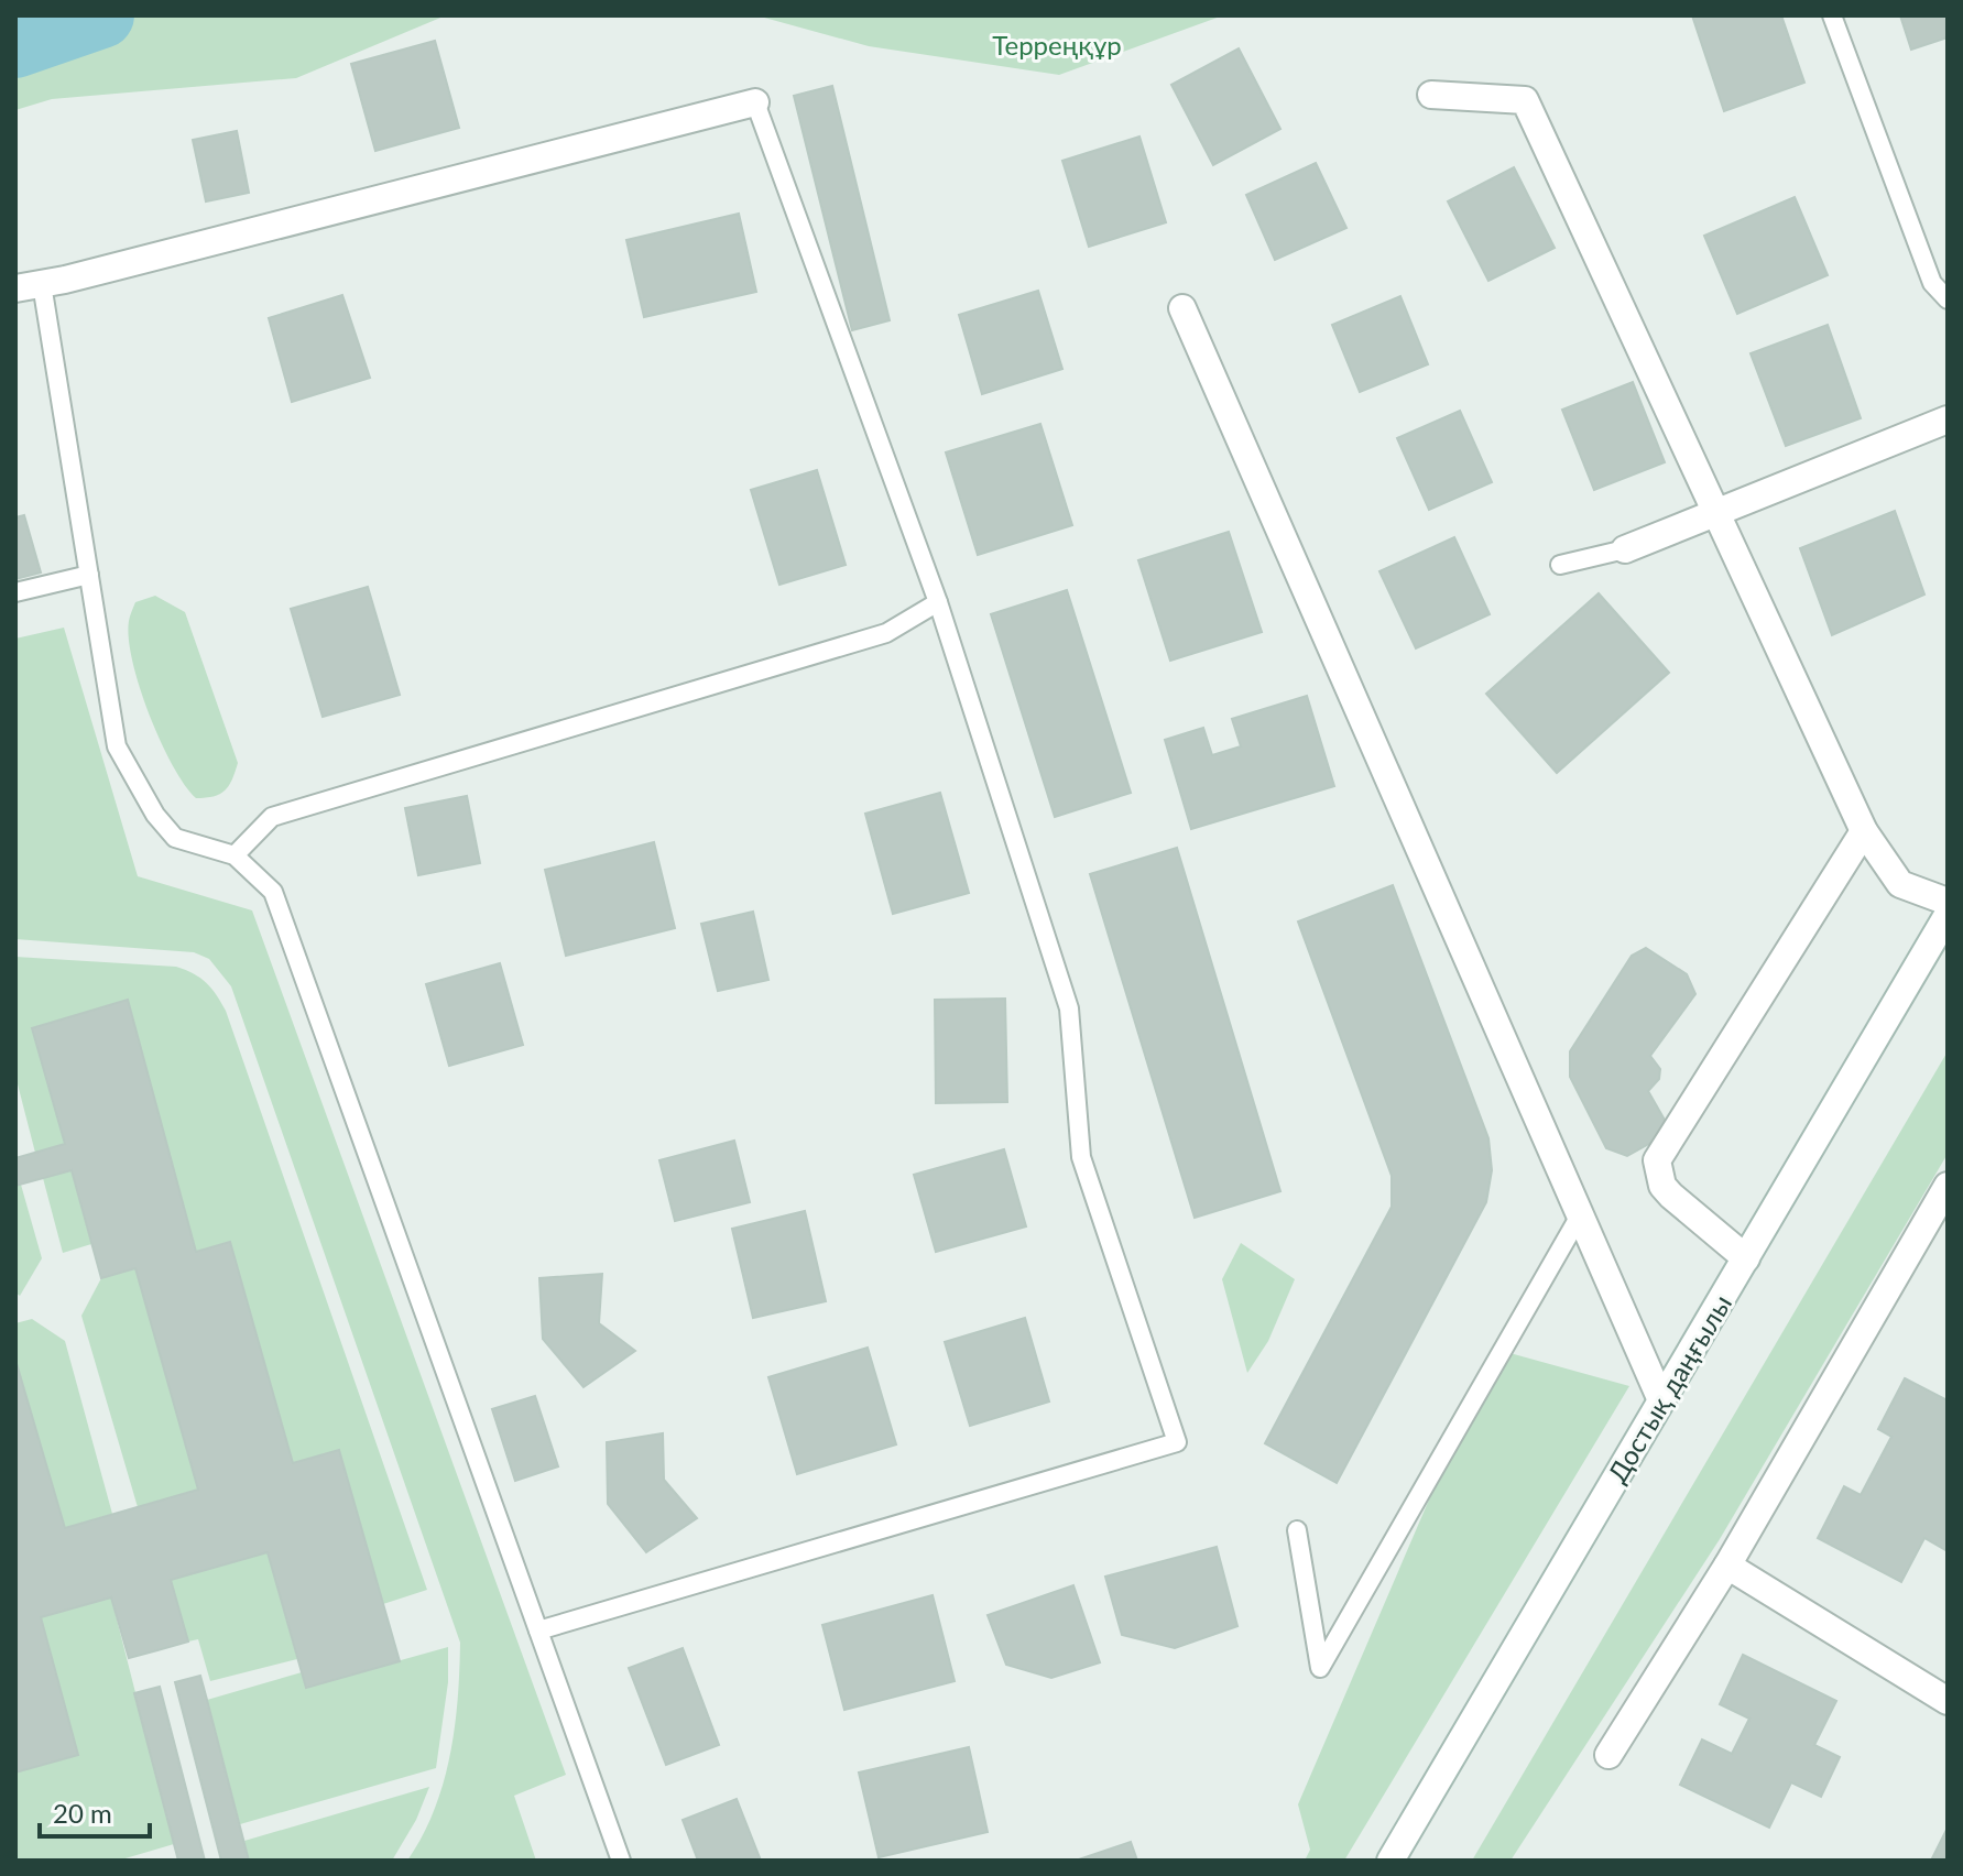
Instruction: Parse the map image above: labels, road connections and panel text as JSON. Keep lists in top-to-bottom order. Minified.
{"streets":{"street":["Достық даңғылы"]},"parks":["Терреңқұр"],"scale_bar":"20 m"}
